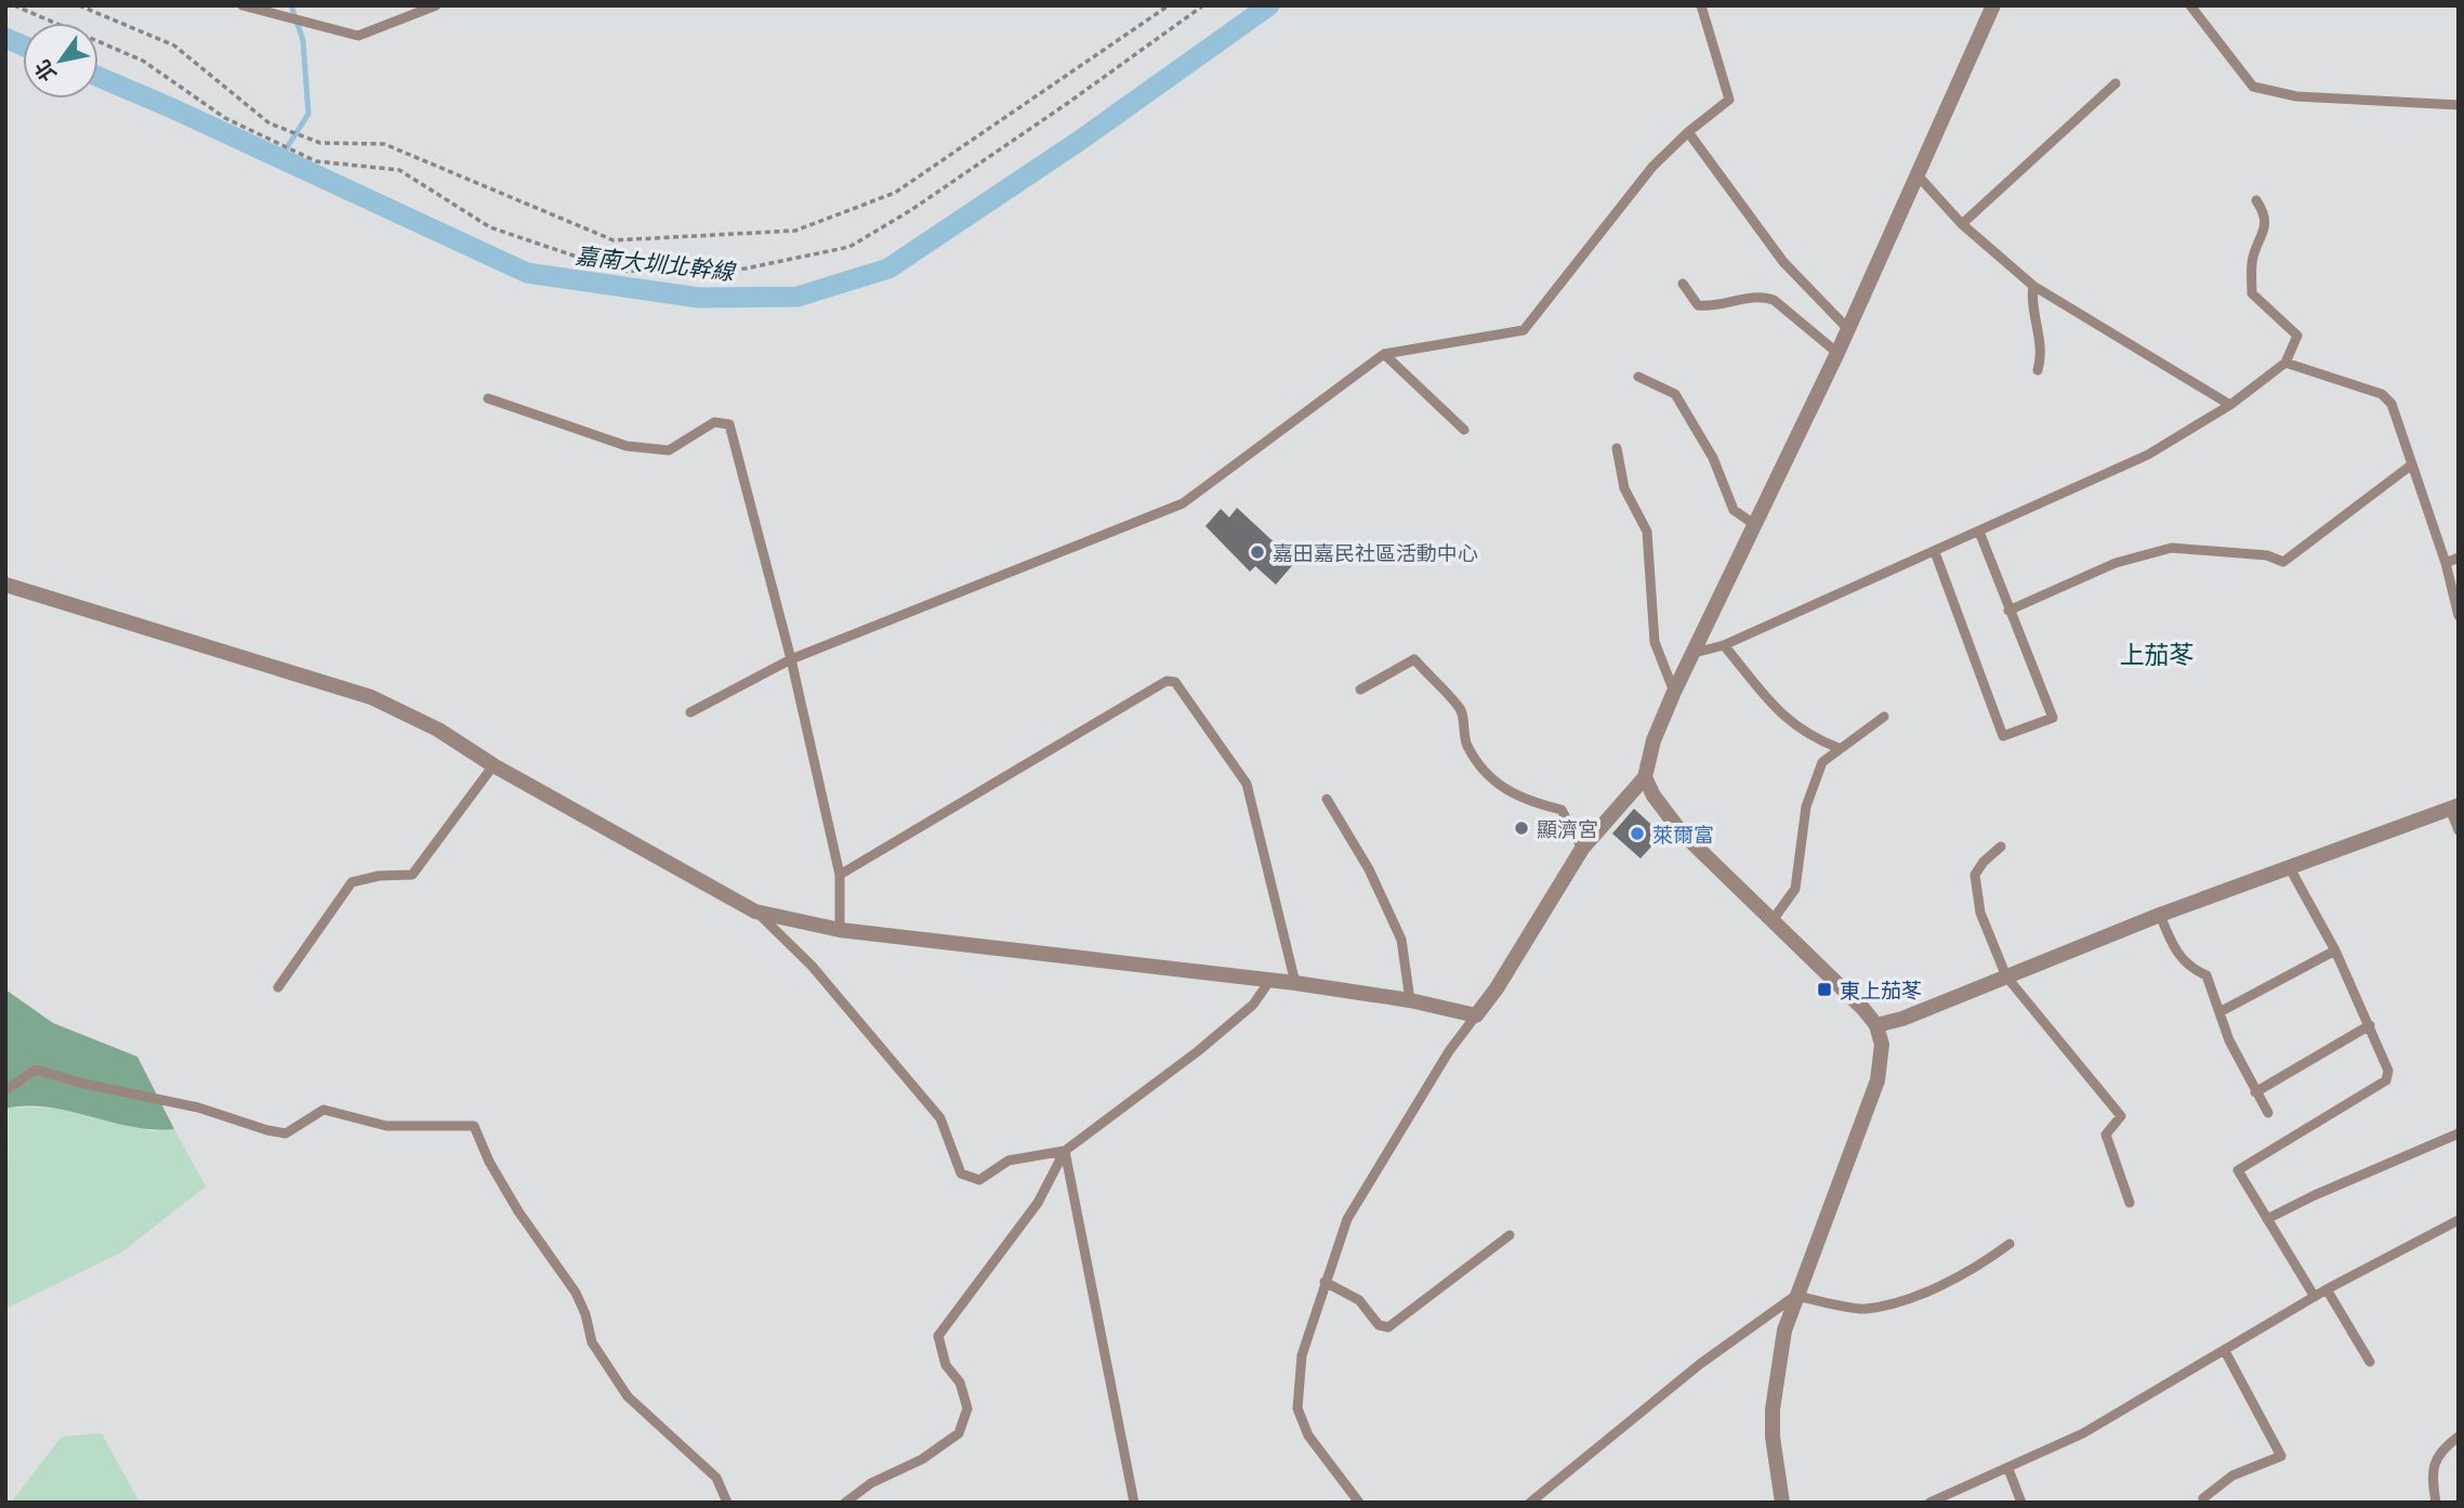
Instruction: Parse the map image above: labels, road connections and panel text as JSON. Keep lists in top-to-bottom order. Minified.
{"districts":["上茄苳"],"water":["嘉南大圳北幹線"],"places":{"other":["嘉田嘉民社區活動中心","顯濟宮","萊爾富"],"transit":["東上茄苳"]},"north":"bottom left"}
